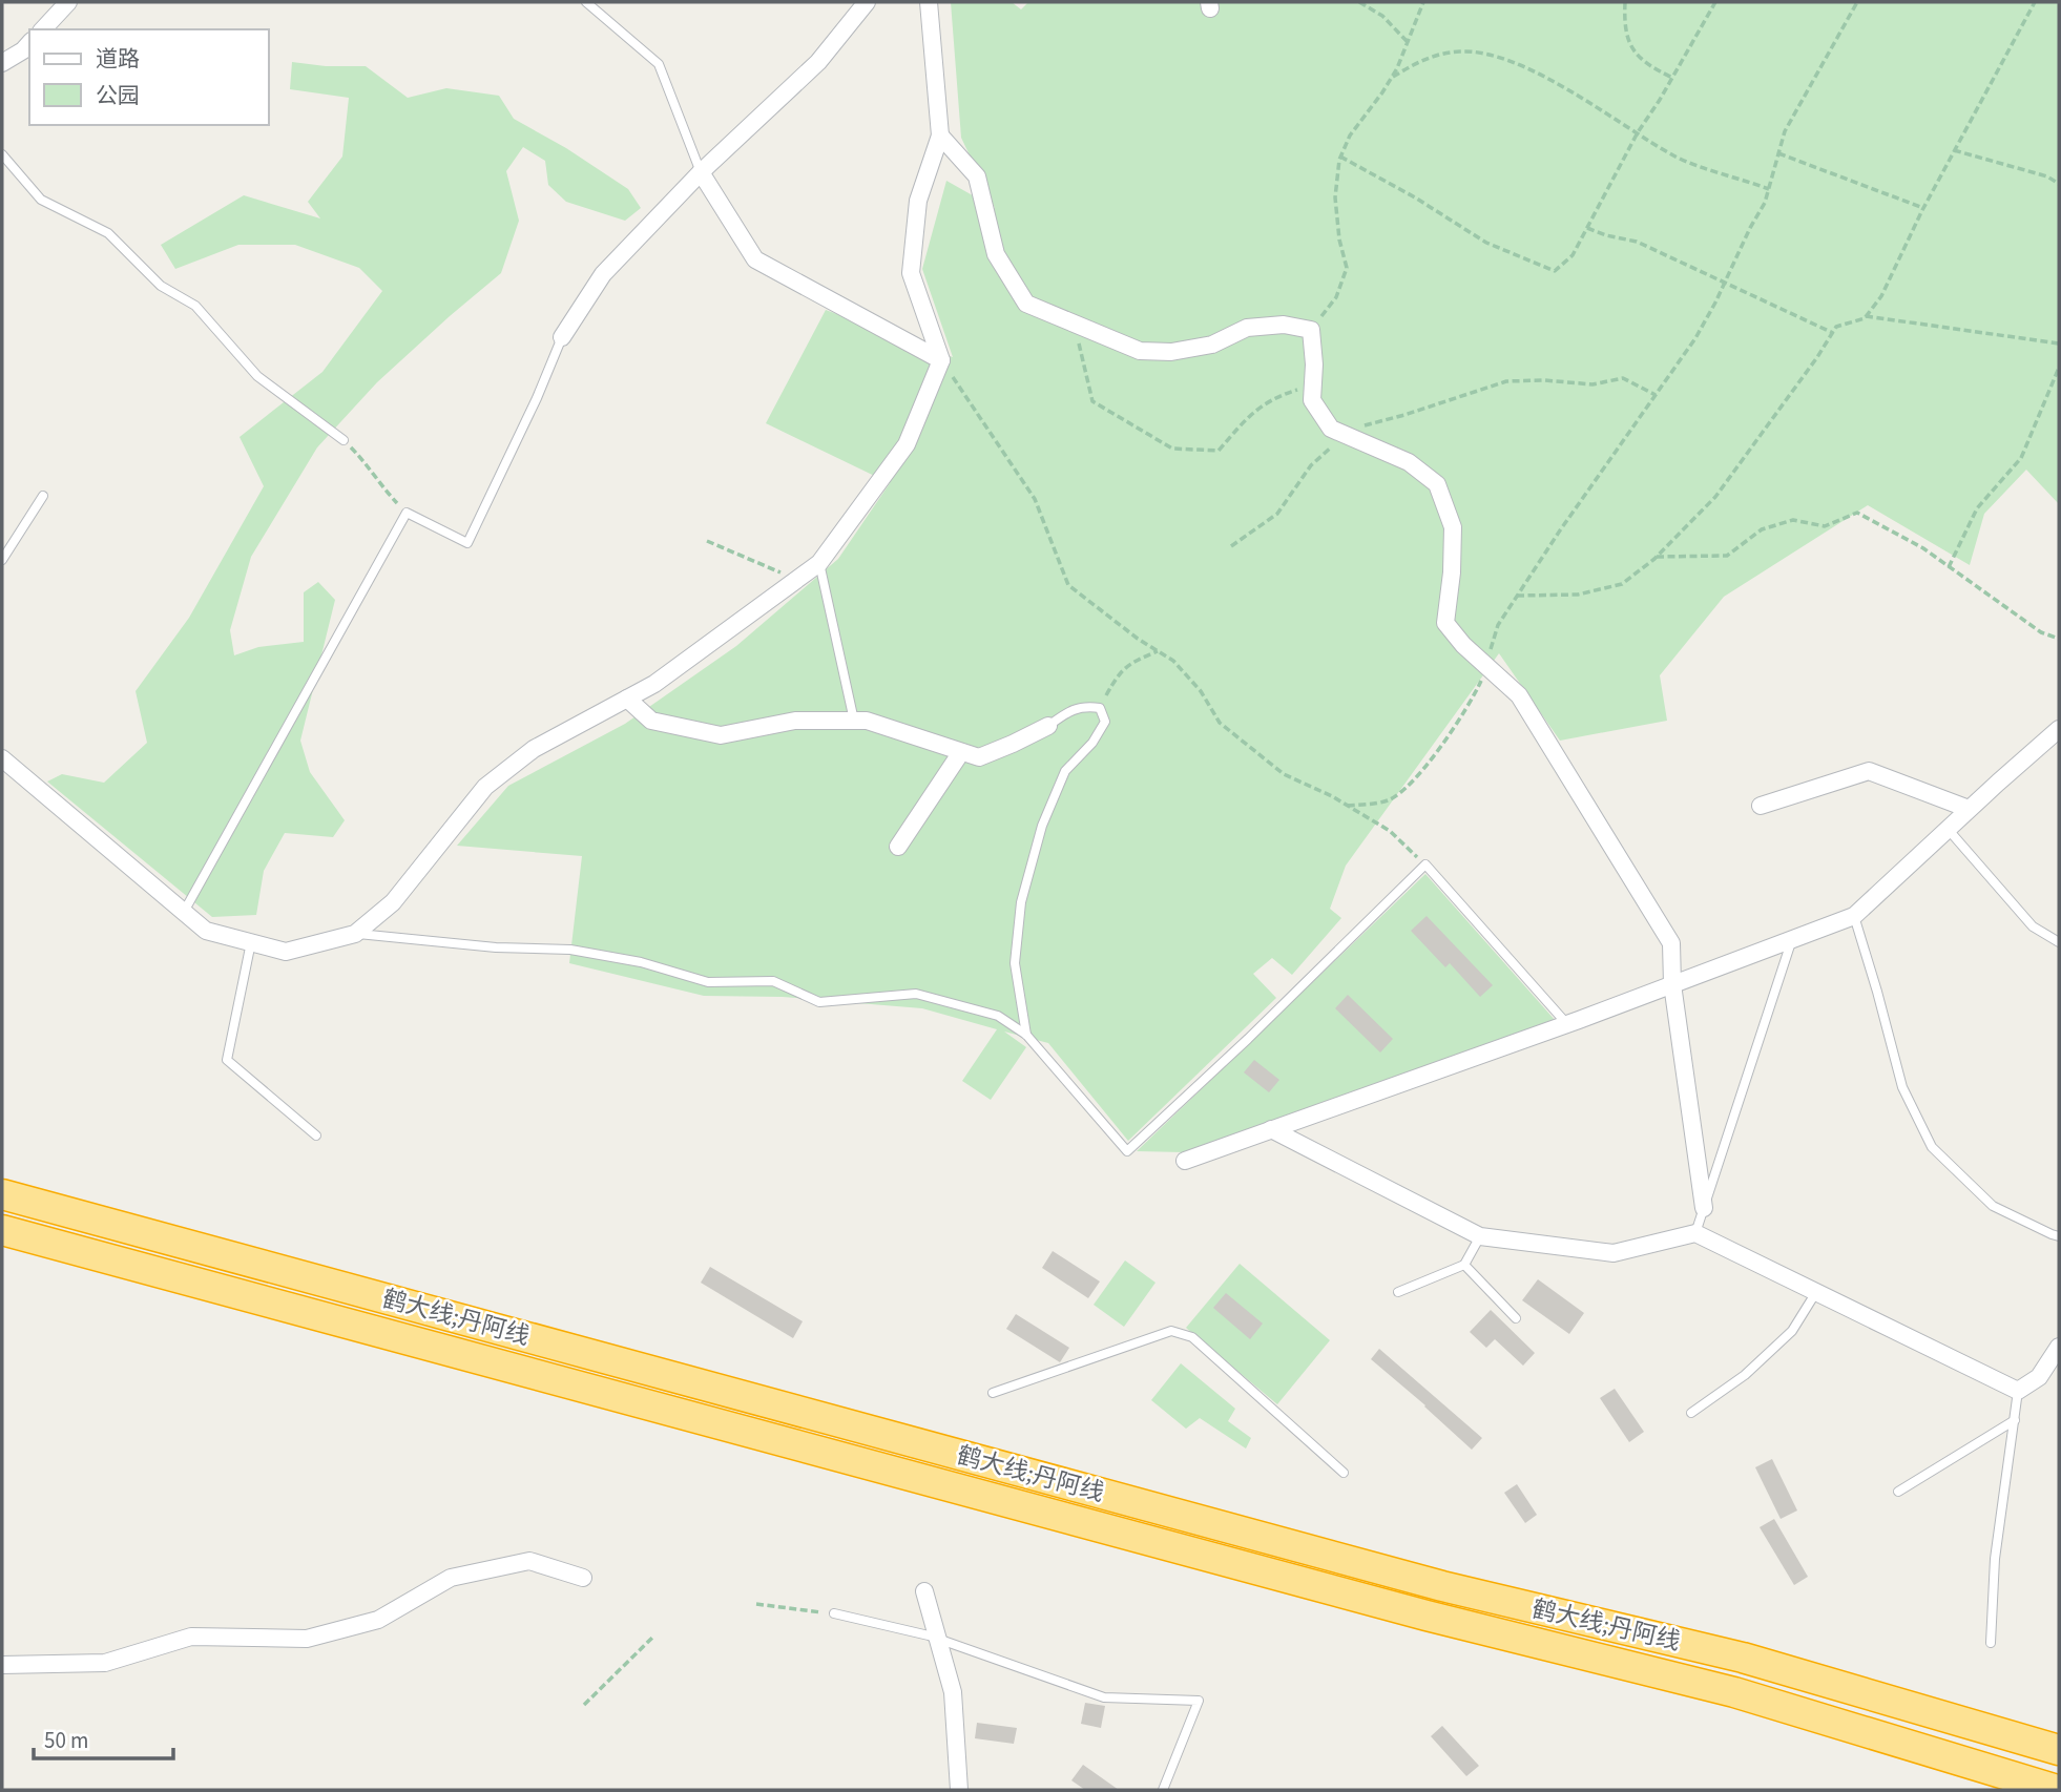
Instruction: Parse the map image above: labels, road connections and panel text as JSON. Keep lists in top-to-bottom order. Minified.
{"streets":{"highway":["鹤大线;丹阿线"]},"legend":["道路","公园"],"scale_bar":"50 m"}
